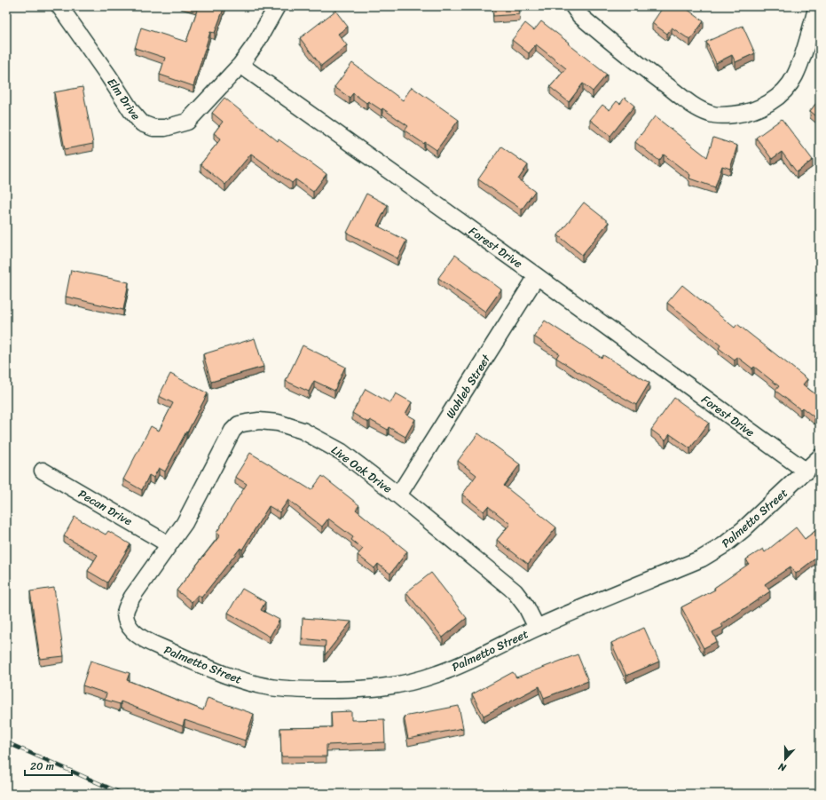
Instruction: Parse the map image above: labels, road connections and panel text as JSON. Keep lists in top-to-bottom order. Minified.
{"streets":{"street":["Elm Drive","Forest Drive","Wohleb Street","Live Oak Drive","Pecan Drive","Palmetto Street"]},"crossings":[["Elm Drive","Forest Drive"],["Forest Drive","Wohleb Street"],["Forest Drive","Palmetto Street"],["Wohleb Street","Live Oak Drive"],["Live Oak Drive","Pecan Drive"],["Live Oak Drive","Palmetto Street"]],"scale_bar":"20 m","north":"bottom"}
